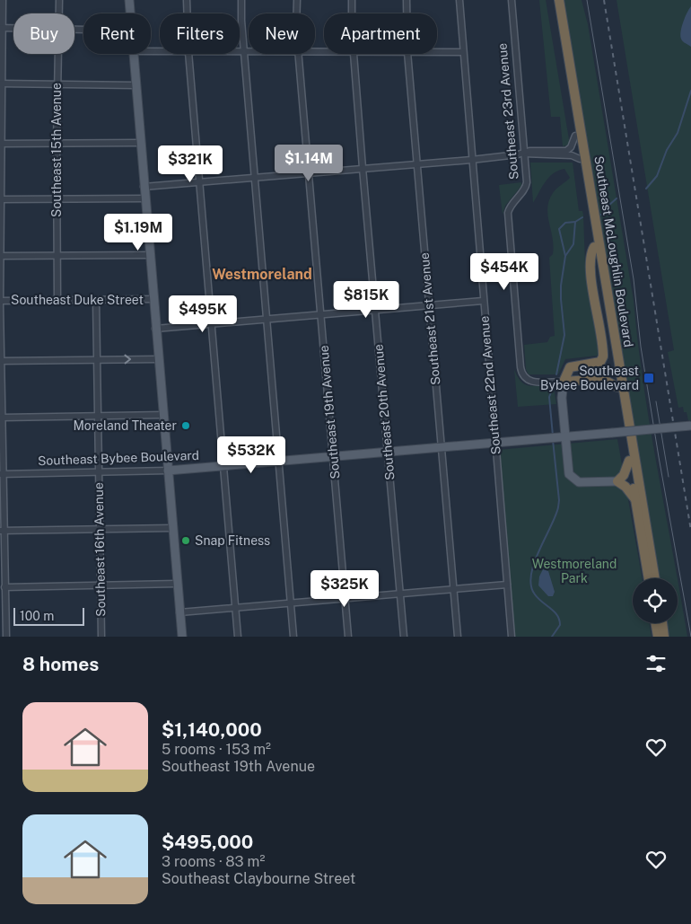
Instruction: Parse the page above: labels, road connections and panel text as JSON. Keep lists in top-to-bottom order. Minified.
{"streets":{"highway":["Southeast McLoughlin Boulevard"],"main road":["Southeast Bybee Boulevard"],"street":["Southeast 23rd Avenue","Southeast 15th Avenue","Southeast Duke Street","Southeast 21st Avenue","Southeast 22nd Avenue","Southeast 19th Avenue","Southeast 20th Avenue","Southeast 16th Avenue"]},"crossings":[["Southeast 15th Avenue","Southeast Duke Street"],["Southeast Duke Street","Southeast 16th Avenue"],["Southeast 21st Avenue","Southeast Bybee Boulevard"],["Southeast 22nd Avenue","Southeast Bybee Boulevard"],["Southeast 19th Avenue","Southeast Bybee Boulevard"],["Southeast 20th Avenue","Southeast Bybee Boulevard"],["Southeast Bybee Boulevard","Southeast 16th Avenue"]],"districts":["Westmoreland"],"parks":["Westmoreland Park"],"places":{"transit":["Southeast Bybee Boulevard"],"other":["Moreland Theater","Snap Fitness"]},"scale_bar":"100 m","page":{"chip":["Buy","Rent","Filters","New","Apartment"],"price":["$1.14M","$321K","$1.19M","$454K","$815K","$495K","$532K","$325K"],"scale":"100 m","heading":"8 homes","list":[{"name":"$1,140,000","note":"5 rooms · 153 m² · Southeast 19th Avenue"},{"name":"$495,000","note":"3 rooms · 83 m² · Southeast Claybourne Street"}]}}
